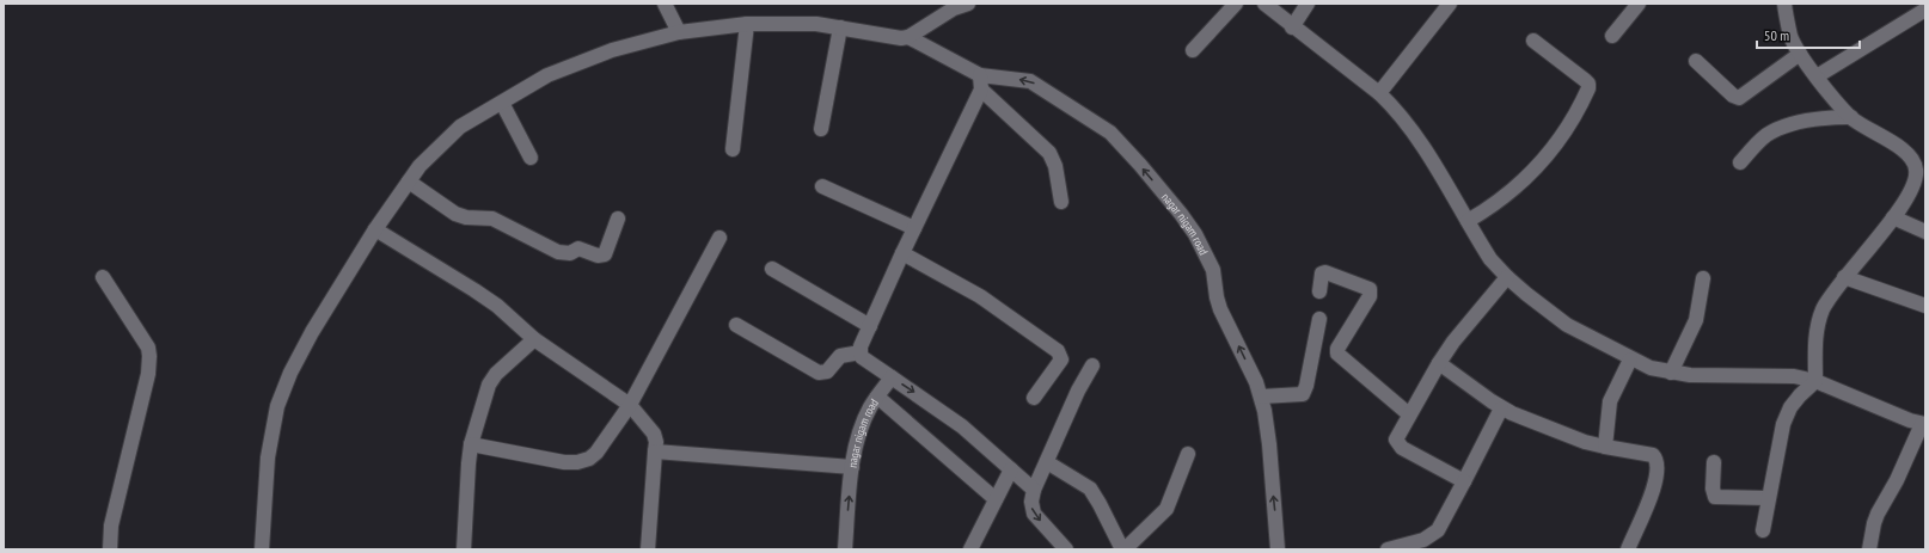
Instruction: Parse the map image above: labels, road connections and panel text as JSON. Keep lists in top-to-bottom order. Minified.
{"streets":{"street":["nagar nigam road"]},"one_way":["nagar nigam road"],"scale_bar":"50 m"}
